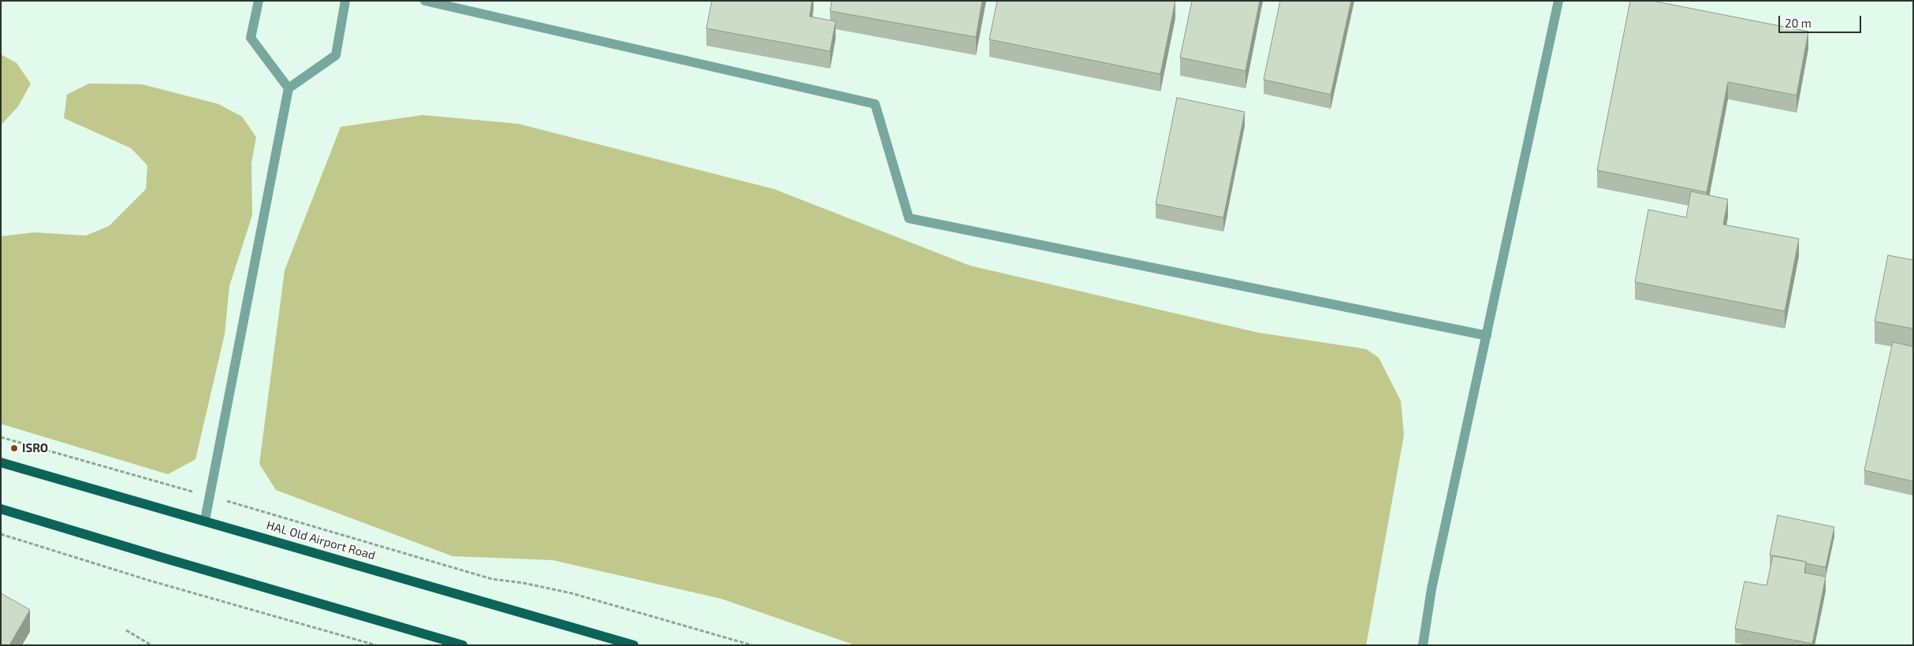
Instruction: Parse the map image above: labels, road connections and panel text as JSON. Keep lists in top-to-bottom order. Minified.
{"streets":{"main road":["HAL Old Airport Road"]},"places":["ISRO"],"scale_bar":"20 m"}
